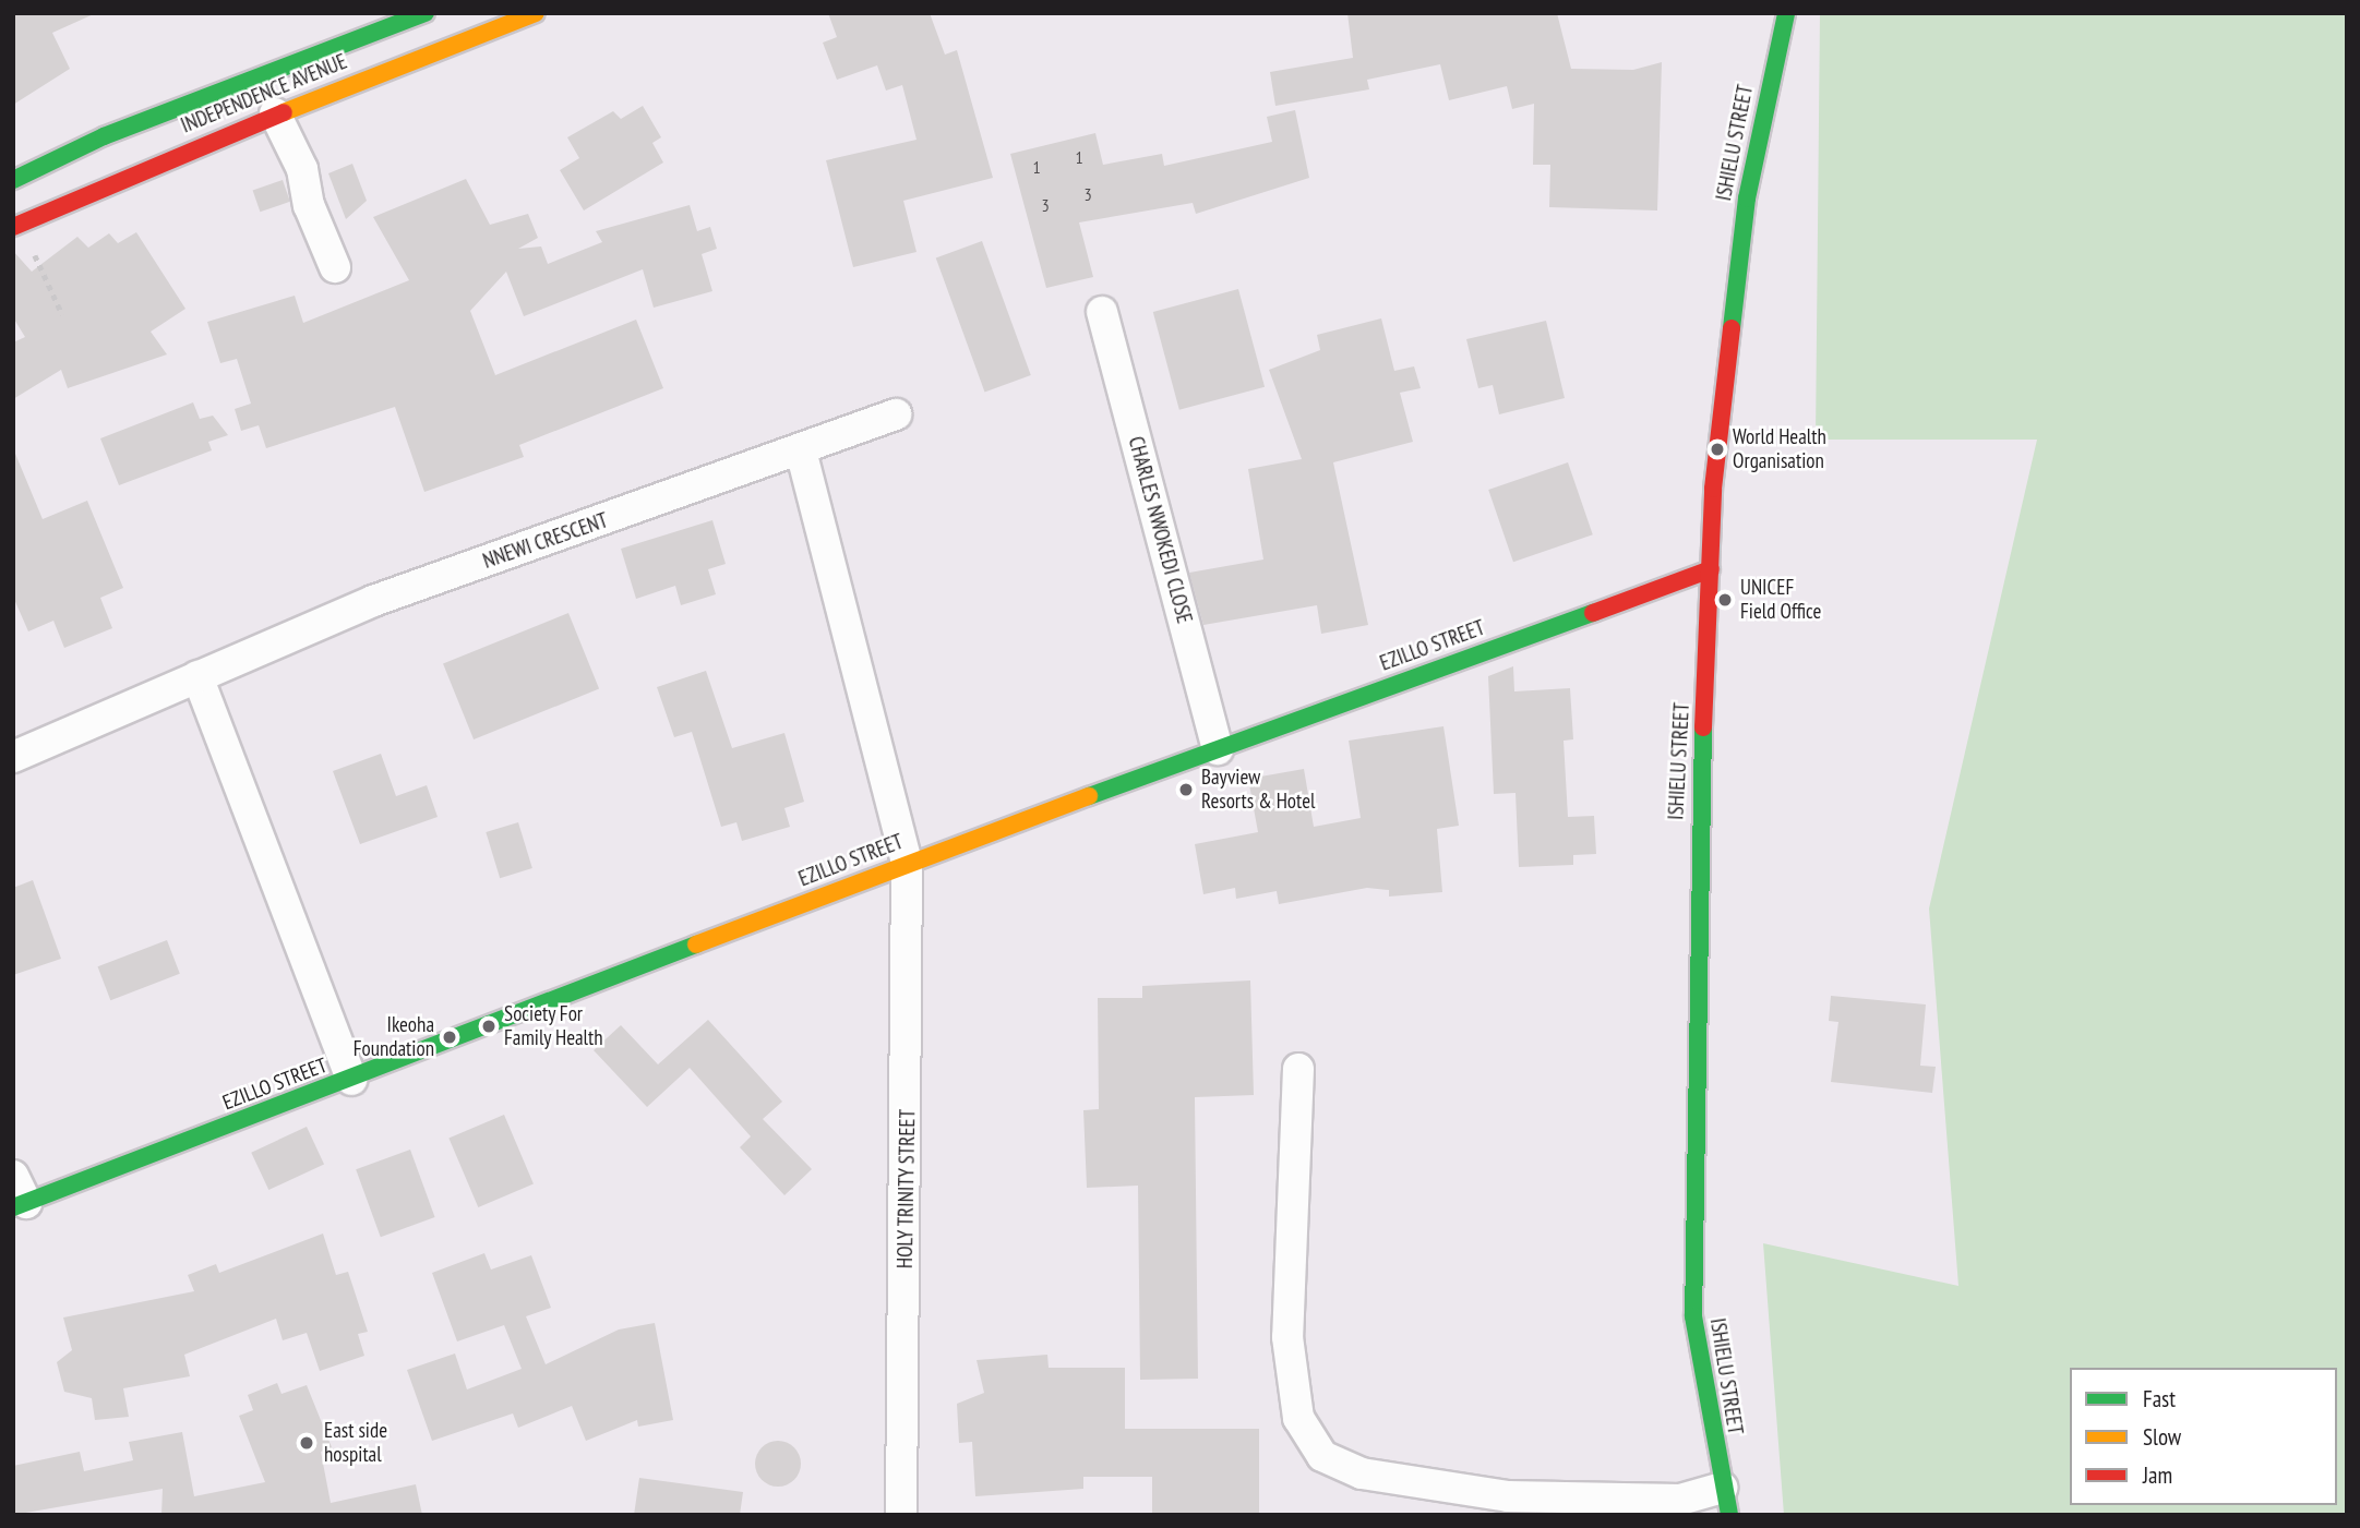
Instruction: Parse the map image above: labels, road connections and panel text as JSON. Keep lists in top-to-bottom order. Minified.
{"streets":{"street":["INDEPENDENCE AVENUE","ISHIELU STREET","CHARLES NWOKEDI CLOSE","NNEWI CRESCENT","EZILLO STREET","HOLY TRINITY STREET"]},"crossings":[["ISHIELU STREET","EZILLO STREET"],["CHARLES NWOKEDI CLOSE","EZILLO STREET"],["NNEWI CRESCENT","HOLY TRINITY STREET"],["EZILLO STREET","HOLY TRINITY STREET"]],"places":["World Health Organisation","UNICEF Field Office","Bayview Resorts & Hotel","Society For Family Health","Ikeoha Foundation","East side hospital"],"house_numbers":["1","1","3","3"],"legend":["Fast","Slow","Jam"]}
